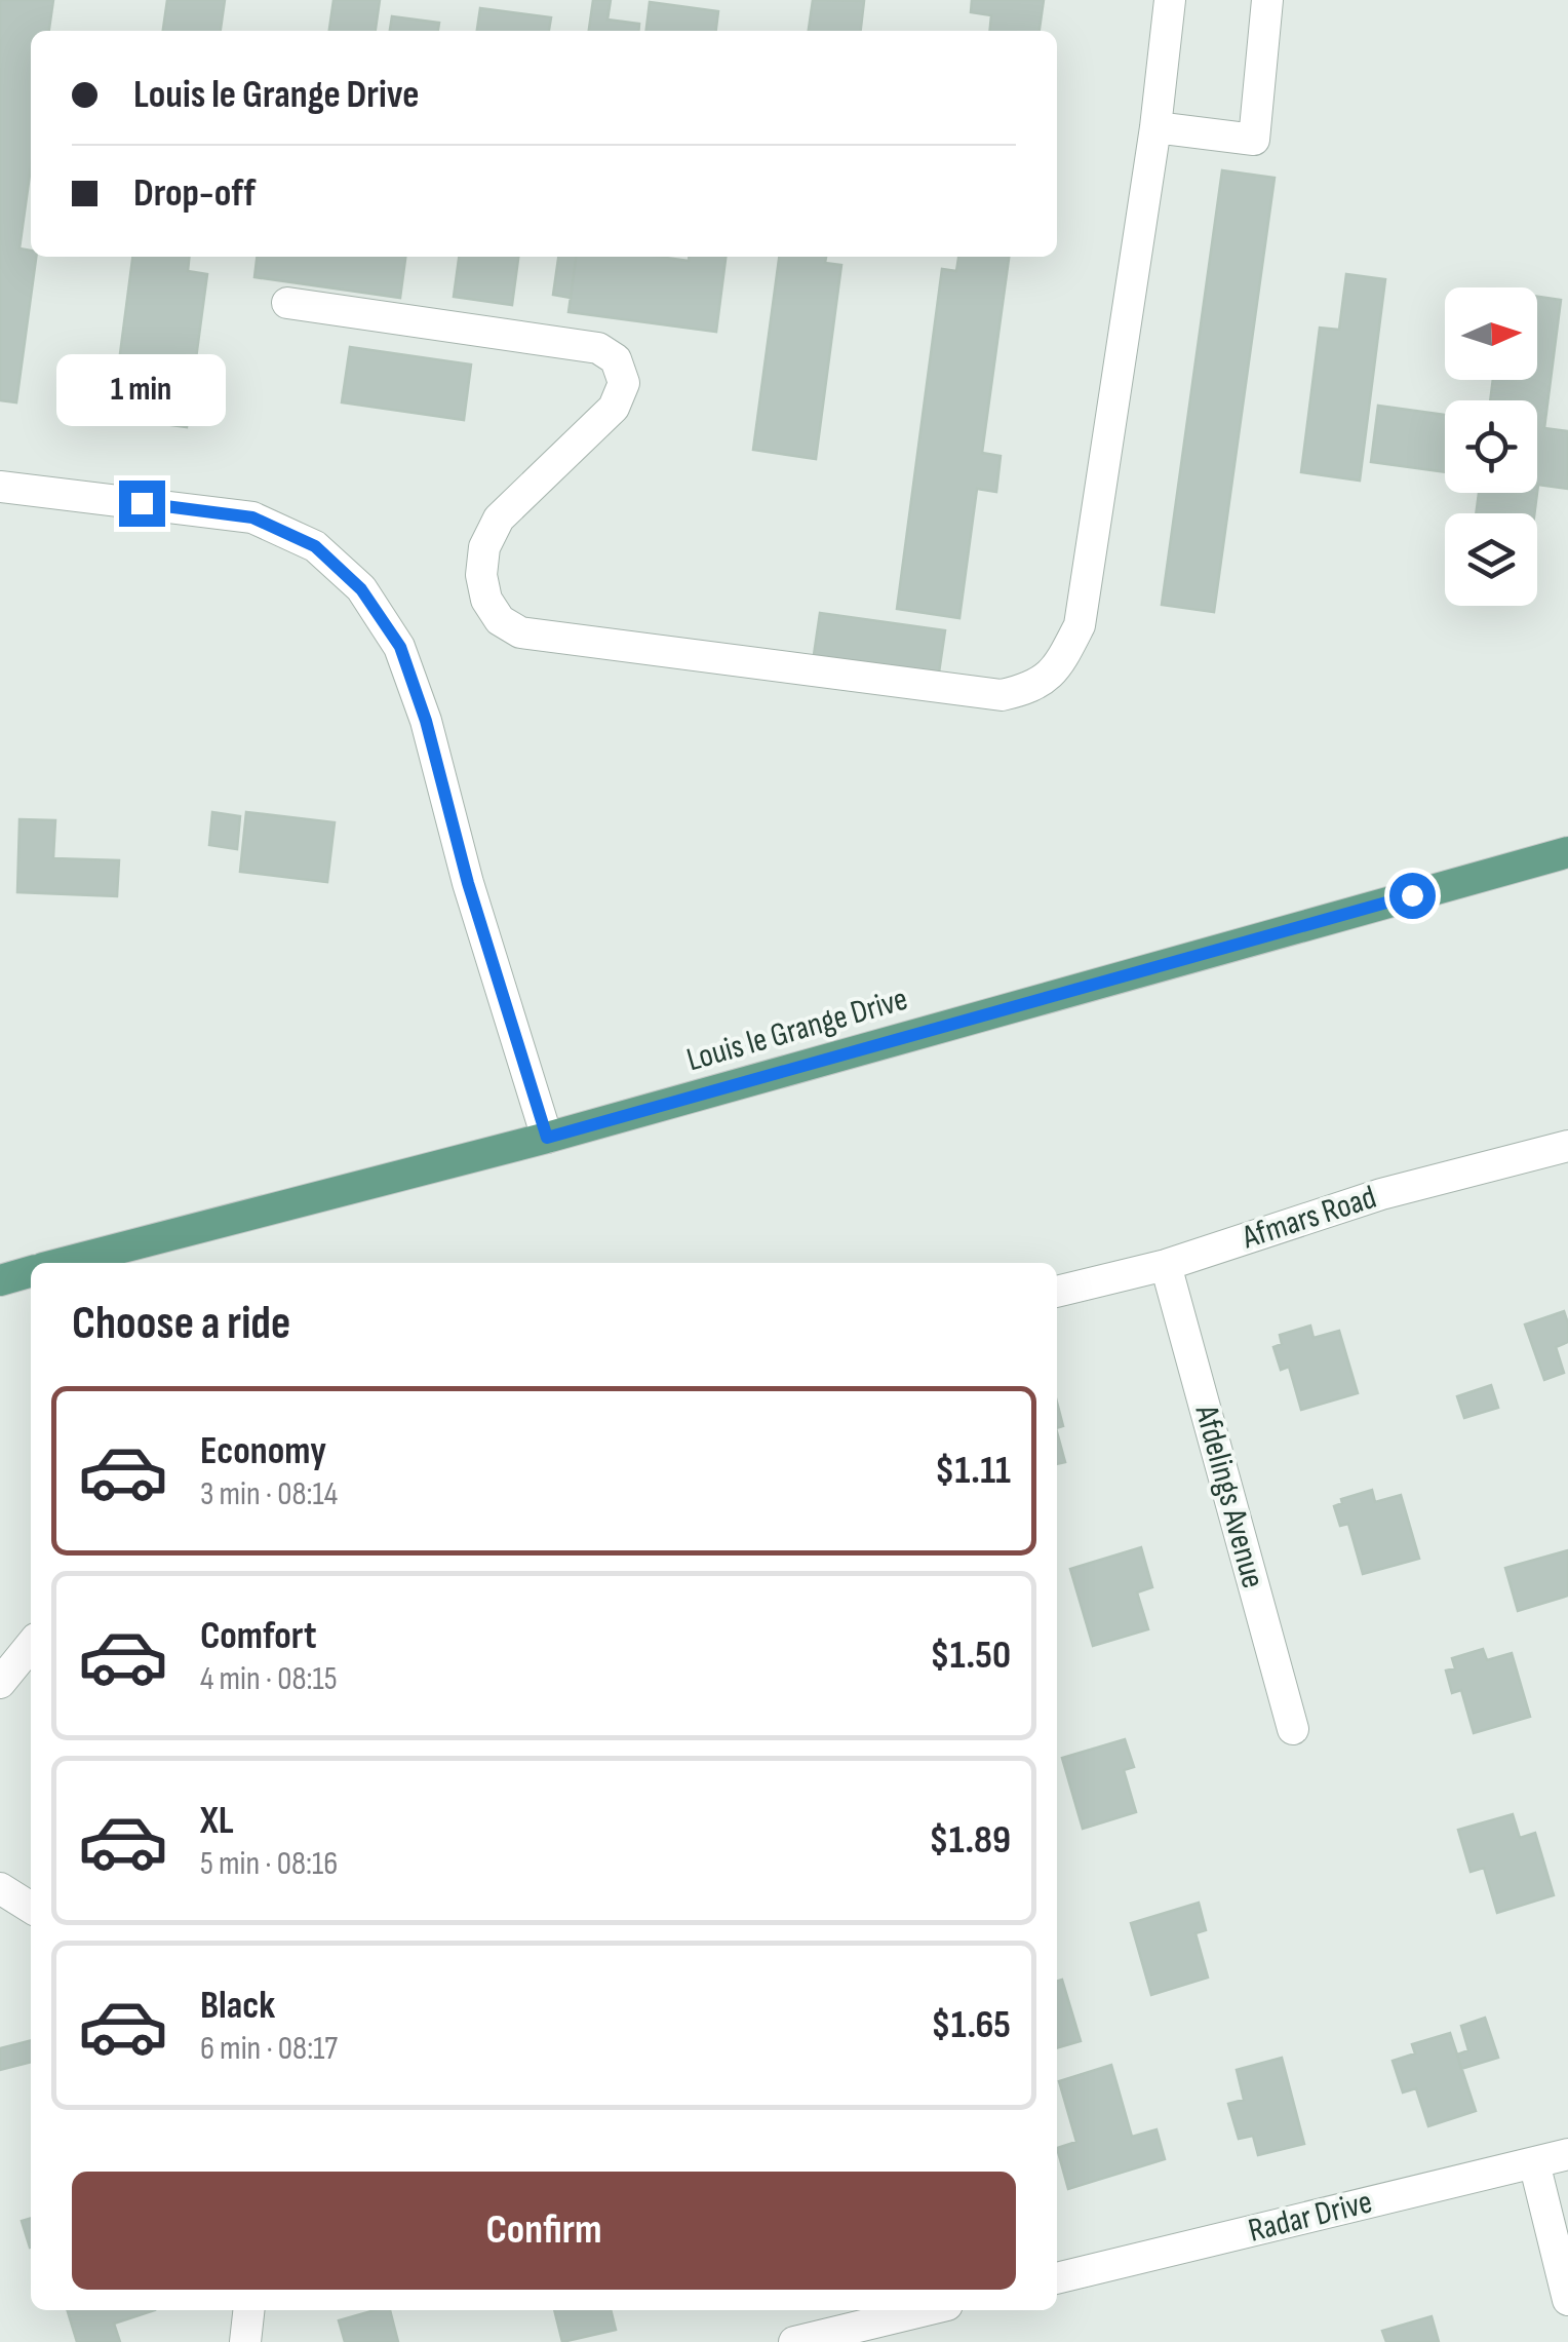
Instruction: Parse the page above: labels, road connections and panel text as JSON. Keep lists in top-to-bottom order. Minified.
{"streets":{"main road":["Louis le Grange Drive"],"street":["Afmars Road","Afdelings Avenue","Radar Drive"]},"crossings":[["Afmars Road","Afdelings Avenue"]],"north":"right","page":{"banner":["Louis le Grange Drive","Drop-off"],"bubble":"1 min","heading":"Choose a ride","list":[{"name":"Economy","note":"3 min · 08:14","value":"$1.11"},{"name":"Comfort","note":"4 min · 08:15","value":"$1.50"},{"name":"XL","note":"5 min · 08:16","value":"$1.89"},{"name":"Black","note":"6 min · 08:17","value":"$1.65"}],"buttons":"Confirm"}}
